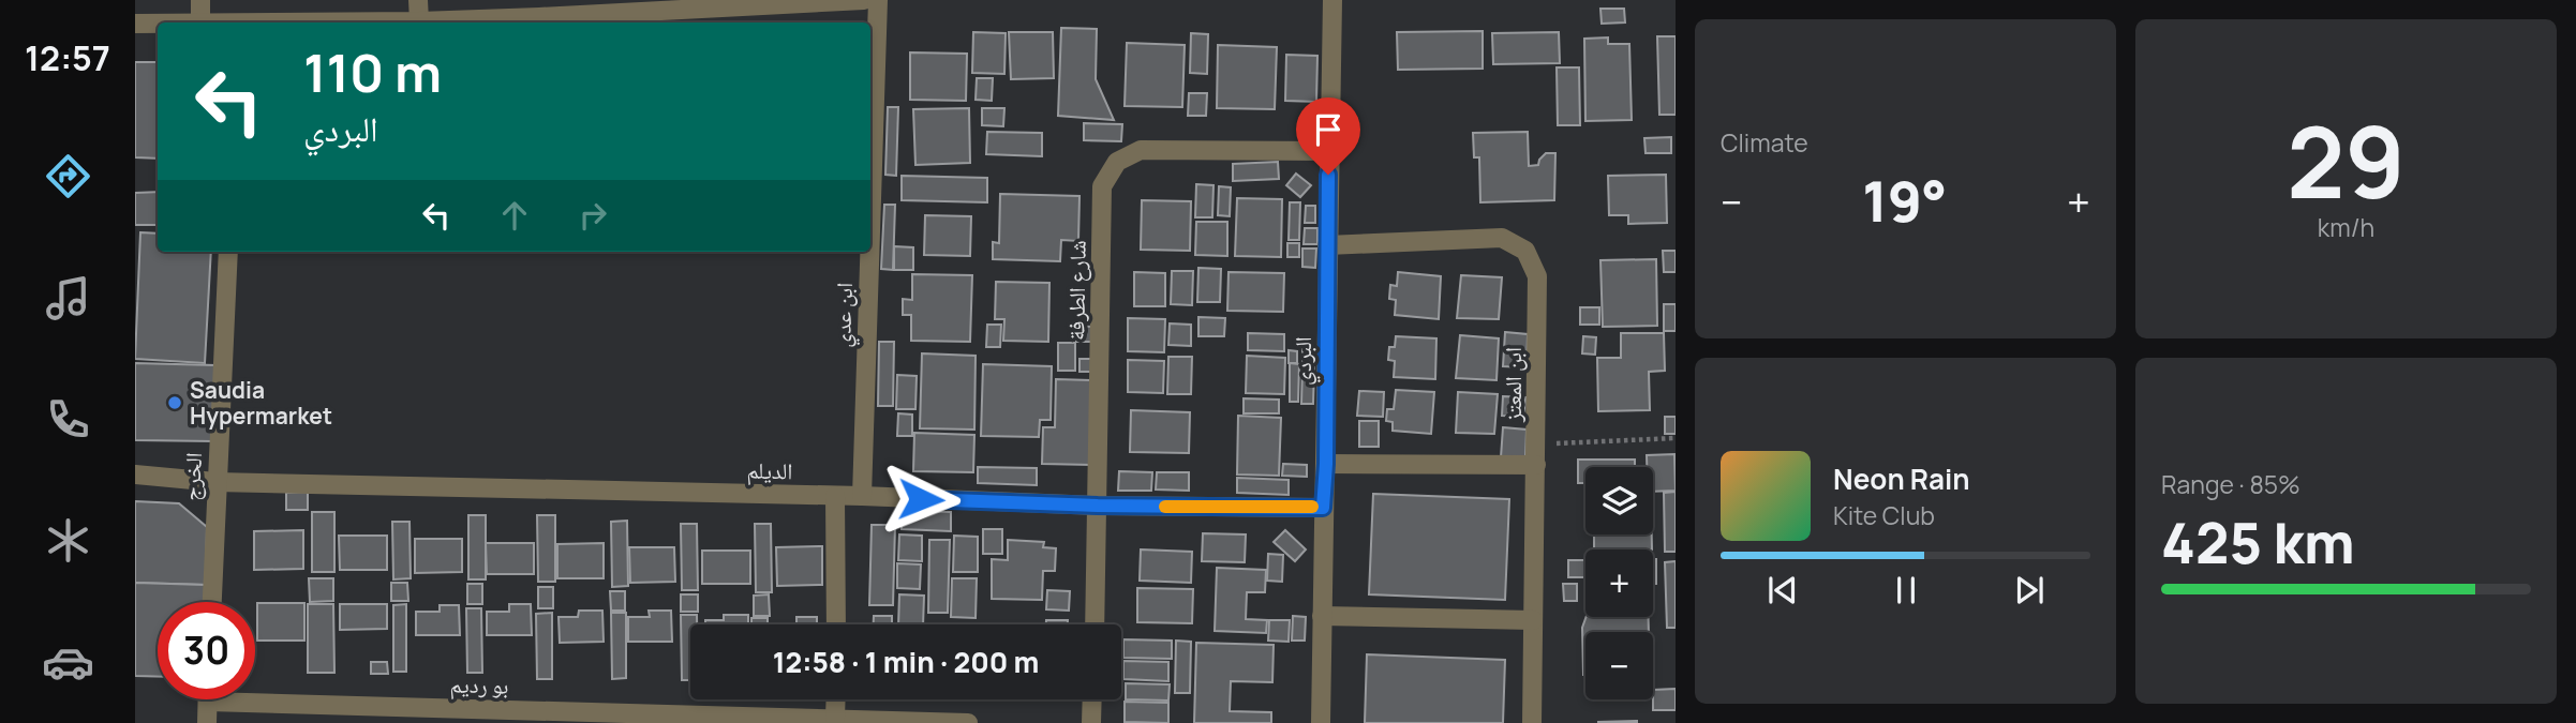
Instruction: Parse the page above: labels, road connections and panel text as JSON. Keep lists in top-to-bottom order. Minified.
{"streets":{"street":["شارع الطرفة","ابن عدي","البردي","ابن المعتز","الديلم","الخرج","بو رديم"]},"crossings":[["شارع الطرفة","البردي"],["شارع الطرفة","الديلم"],["ابن عدي","الديلم"],["البردي","ابن المعتز"],["البردي","الديلم"],["الديلم","الخرج"]],"places":["Saudia Hypermarket"],"page":{"tabs":"12:57","tile":["Climate",["29","km/h"],["Range · 85%","425 km"]],"turn":["110 m","البردي"],"heat":["−","19°","+"],"song":["Neon Rain","Kite Club"],"map_buttons":["+","−"],"limit":"30","trip":"12:58 · 1 min · 200 m"}}
